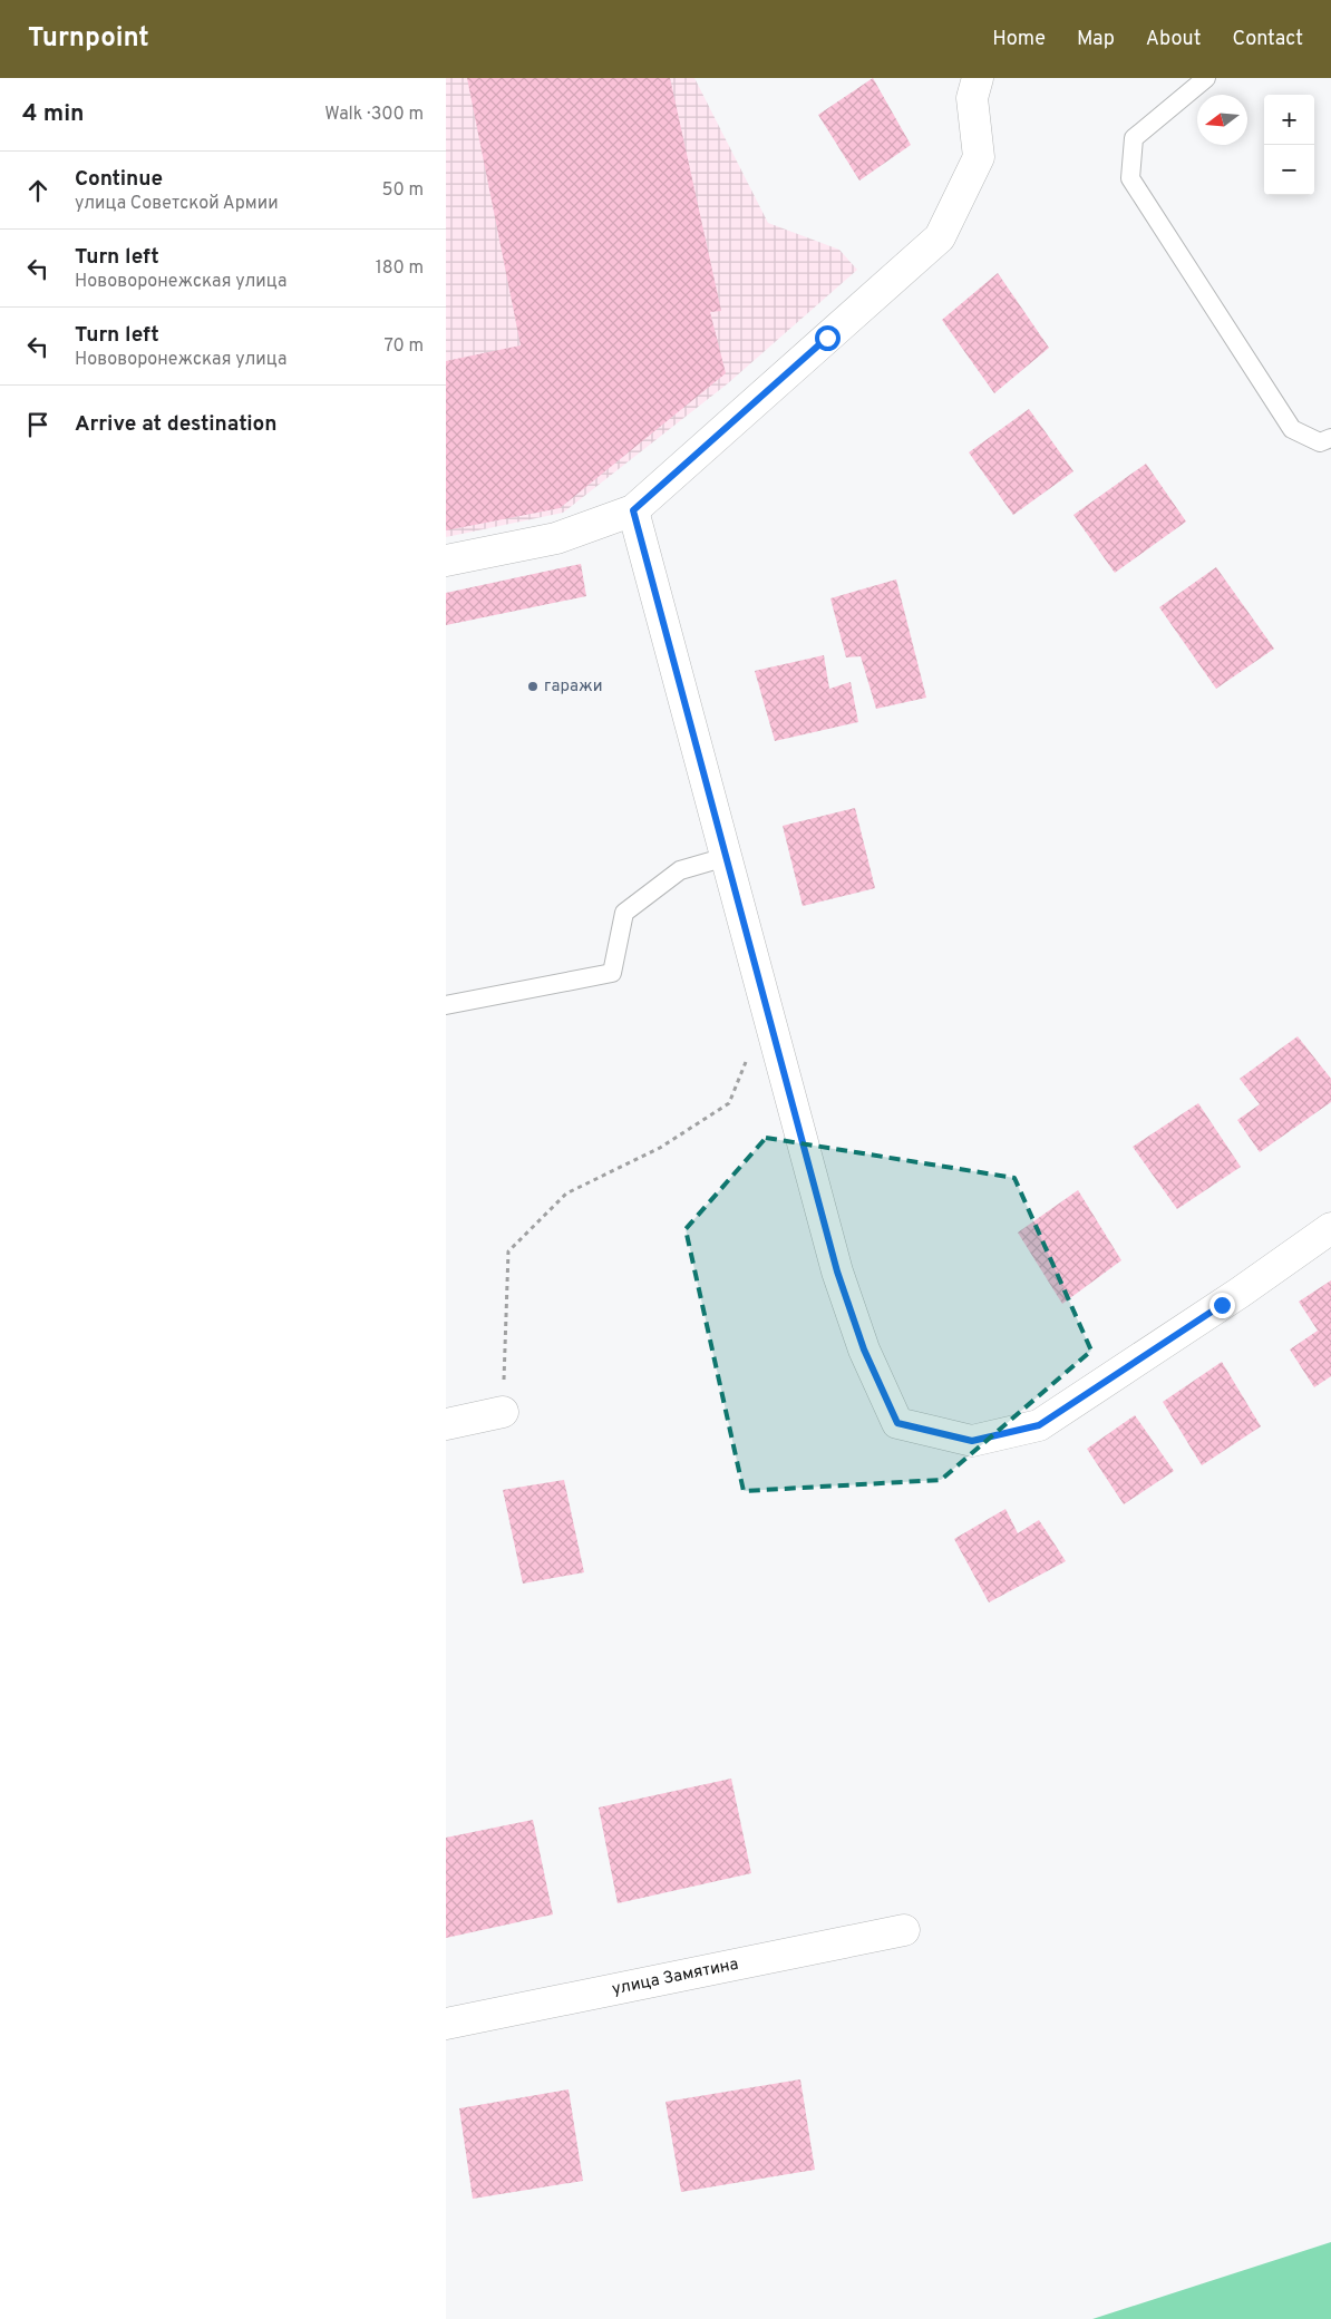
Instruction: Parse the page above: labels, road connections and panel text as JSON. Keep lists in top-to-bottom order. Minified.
{"streets":{"street":["улица Замятина"]},"places":["гаражи"],"north":"left","page":{"header":"Turnpoint","nav":["Home","Map","About","Contact"],"heading":["4 min","Walk · 300 m"],"map_buttons":["+","−"],"list":[["Continue","улица Советской Армии","50 m"],["Turn left","Нововоронежская улица","180 m"],["Turn left","Нововоронежская улица","70 m"],"Arrive at destination"]}}
